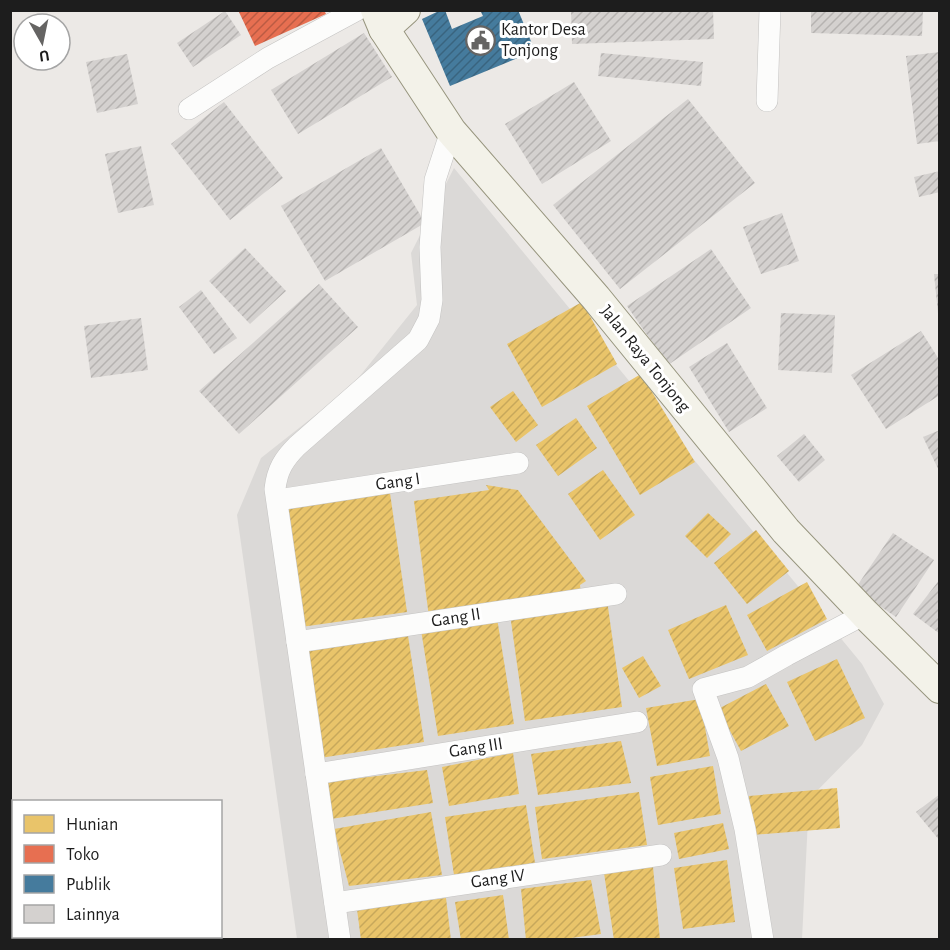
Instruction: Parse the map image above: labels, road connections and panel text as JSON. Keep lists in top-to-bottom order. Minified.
{"streets":{"main road":["Jalan Raya Tonjong"],"street":["Gang I","Gang II","Gang III","Gang IV"]},"places":{"public building":["Kantor Desa Tonjong"]},"legend":["Hunian","Toko","Publik","Lainnya"],"north":"bottom"}
